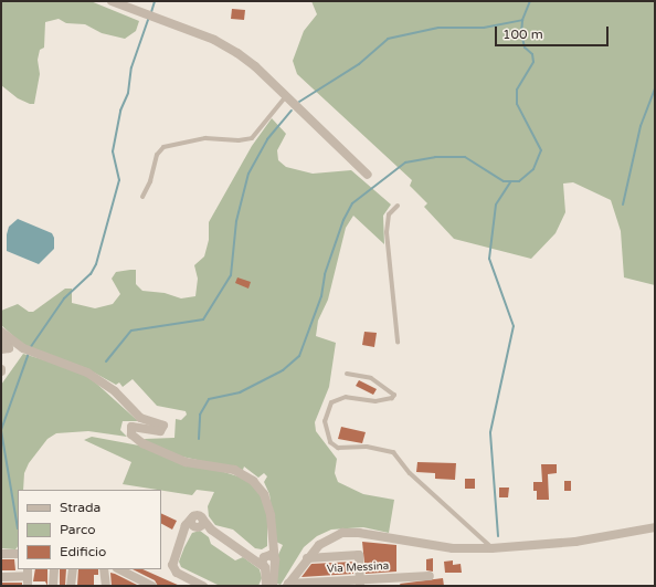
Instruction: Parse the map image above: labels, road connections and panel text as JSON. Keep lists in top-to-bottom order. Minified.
{"streets":{"street":["Via Messina"]},"legend":["Strada","Parco","Edificio"],"scale_bar":"100 m"}
